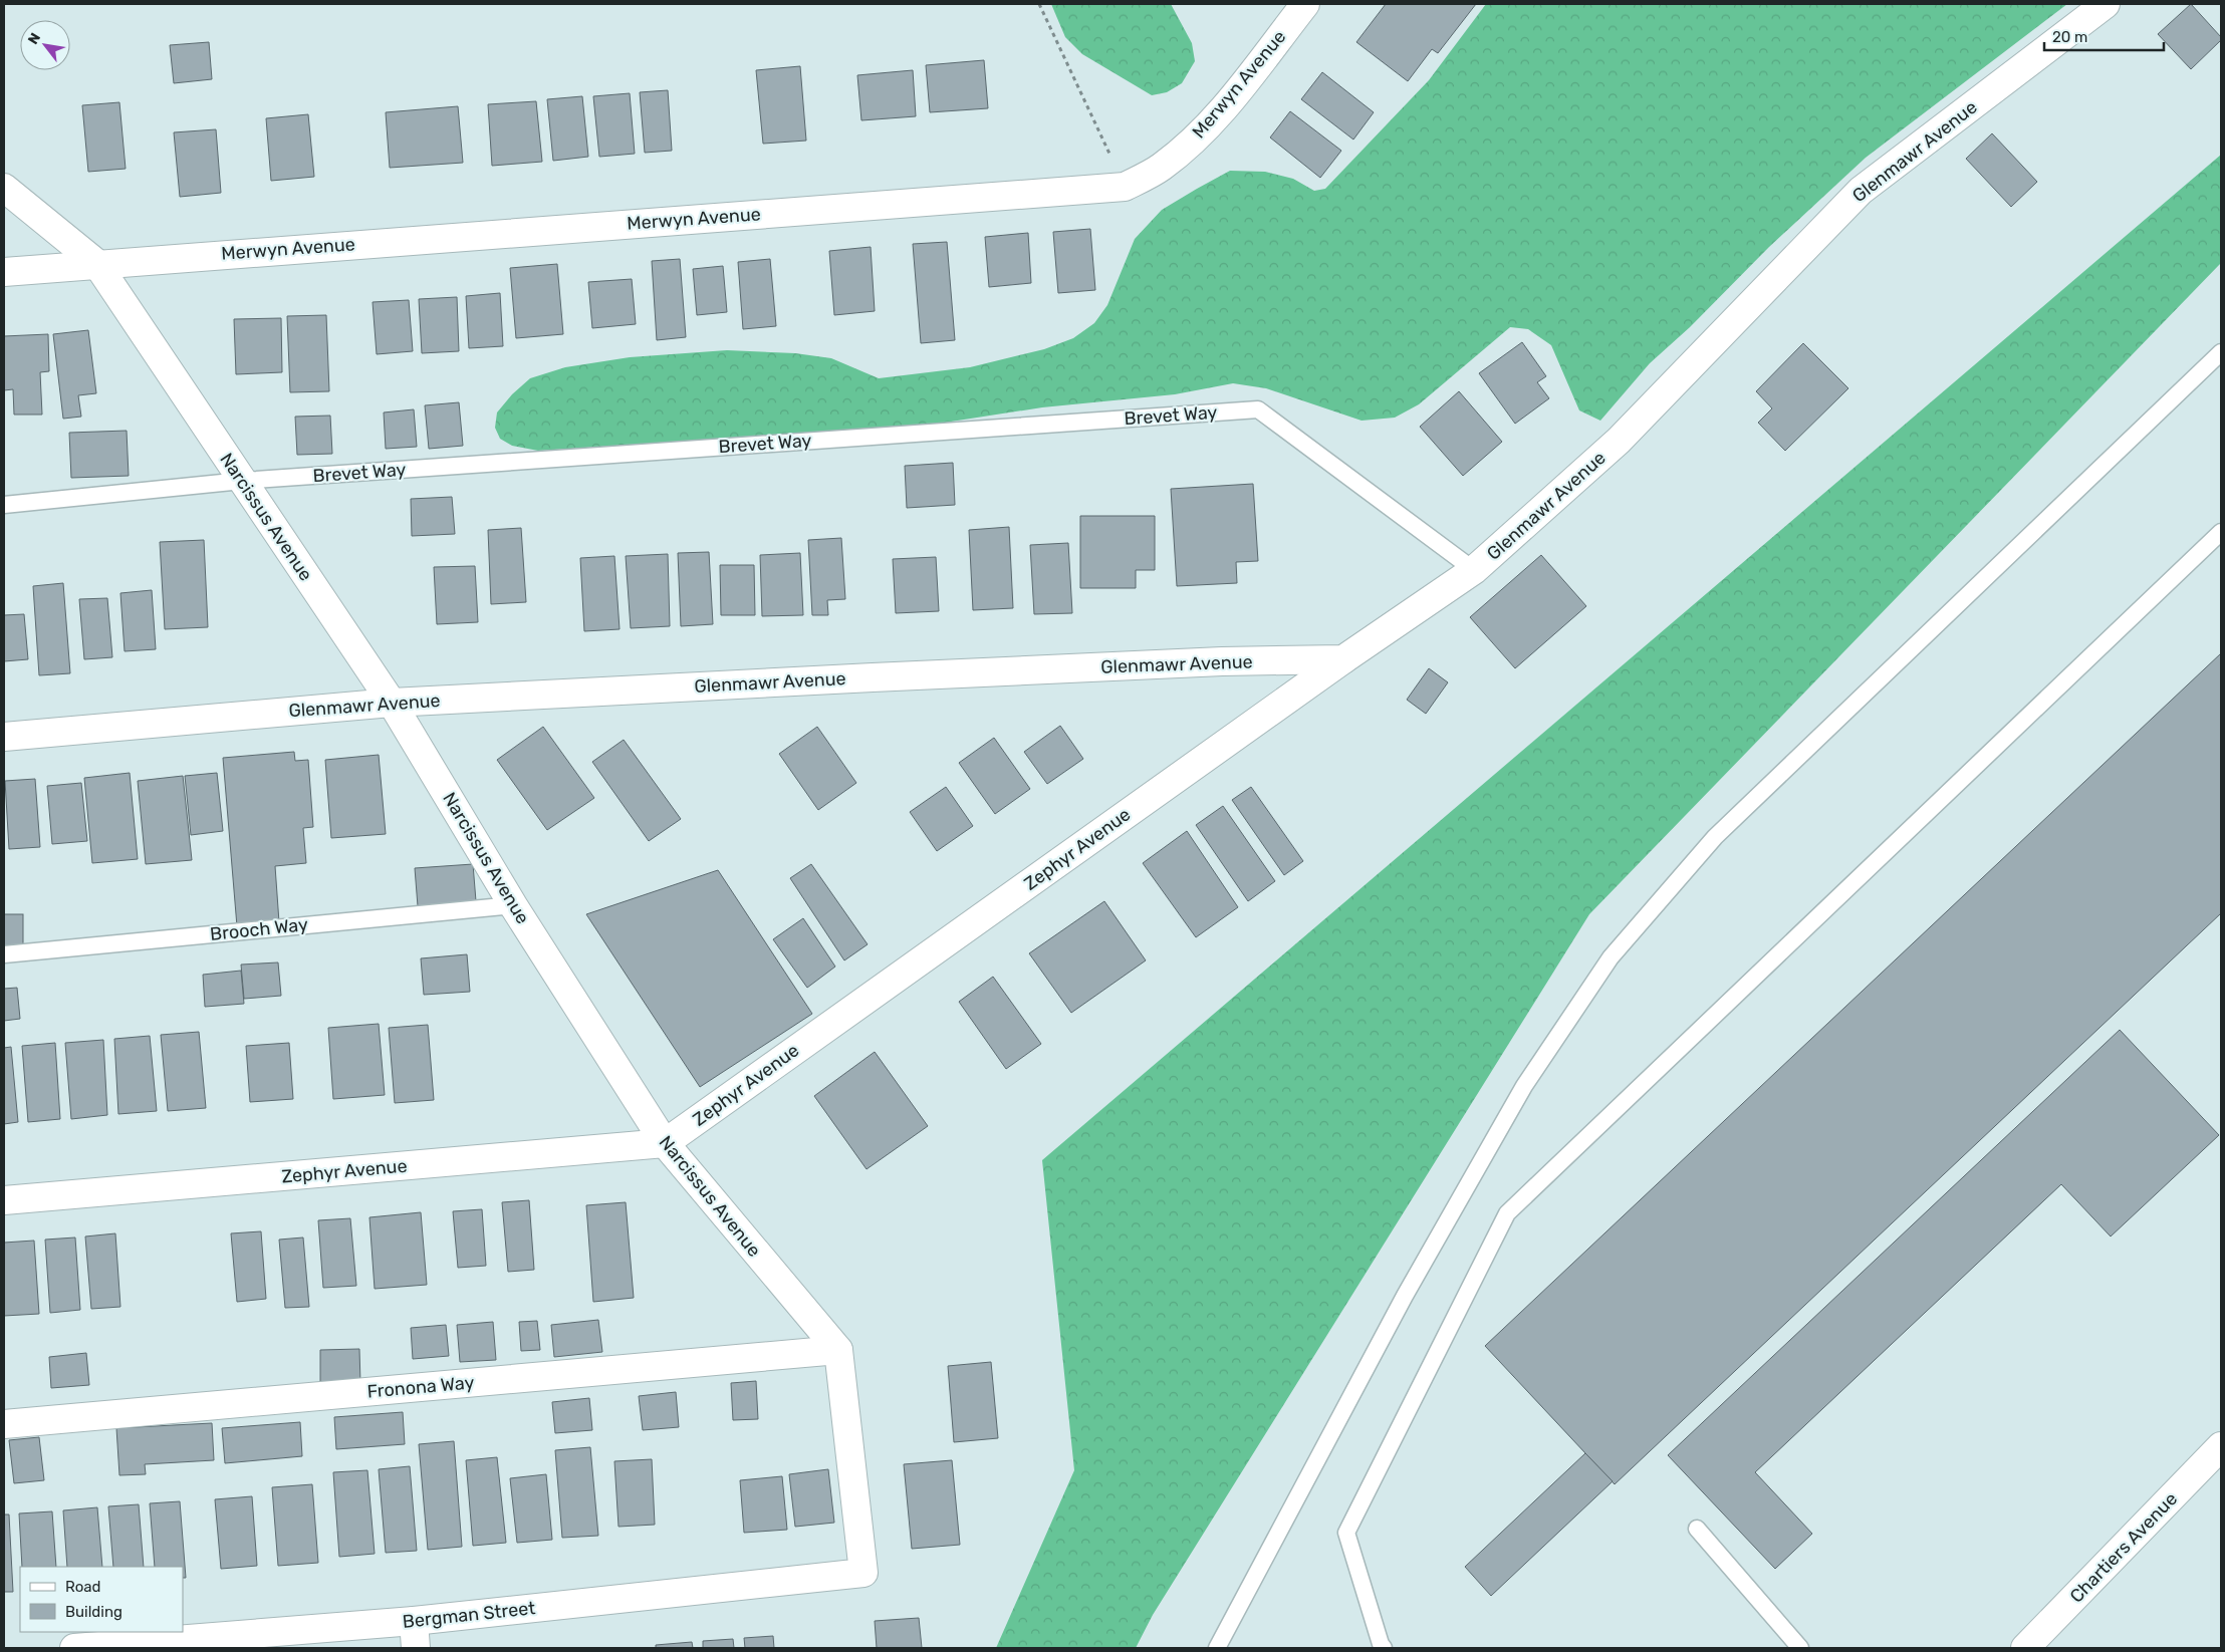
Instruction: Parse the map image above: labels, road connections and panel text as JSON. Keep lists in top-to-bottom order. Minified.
{"streets":{"street":["Merwyn Avenue","Glenmawr Avenue","Narcissus Avenue","Zephyr Avenue","Fronona Way","Chartiers Avenue","Bergman Street"],"lane":["Brevet Way","Brooch Way"]},"crossings":[["Merwyn Avenue","Narcissus Avenue"],["Glenmawr Avenue","Brevet Way"],["Glenmawr Avenue","Narcissus Avenue"],["Glenmawr Avenue","Zephyr Avenue"],["Brevet Way","Narcissus Avenue"],["Narcissus Avenue","Zephyr Avenue"],["Narcissus Avenue","Brooch Way"],["Narcissus Avenue","Fronona Way"],["Narcissus Avenue","Bergman Street"],["Fronona Way","Bergman Street"]],"legend":["Road","Building"],"scale_bar":"20 m","north":"top left"}
